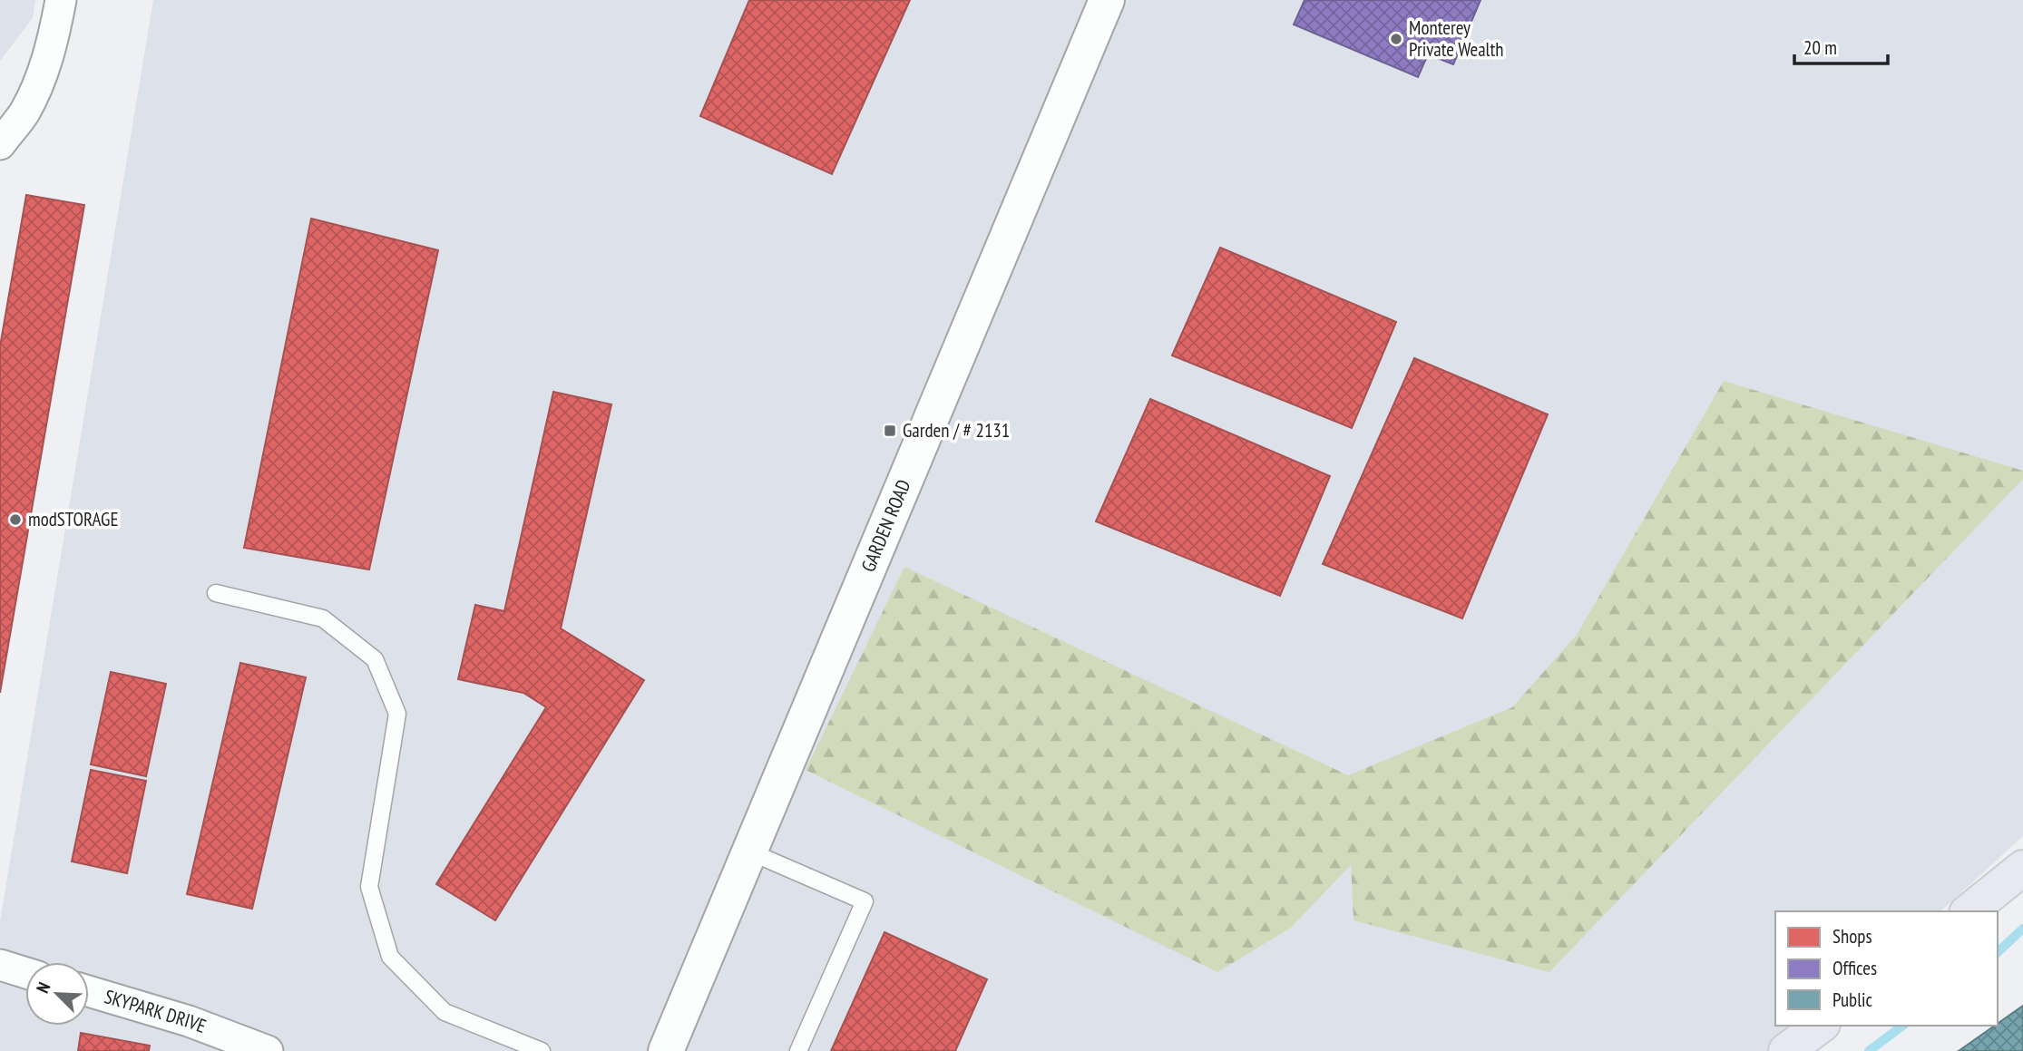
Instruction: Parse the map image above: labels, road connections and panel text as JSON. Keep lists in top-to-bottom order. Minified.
{"streets":{"street":["GARDEN ROAD","SKYPARK DRIVE"]},"places":{"other":["Monterey Private Wealth","modSTORAGE"],"transit":["Garden / # 2131"]},"legend":["Shops","Offices","Public"],"scale_bar":"20 m","north":"top left"}
